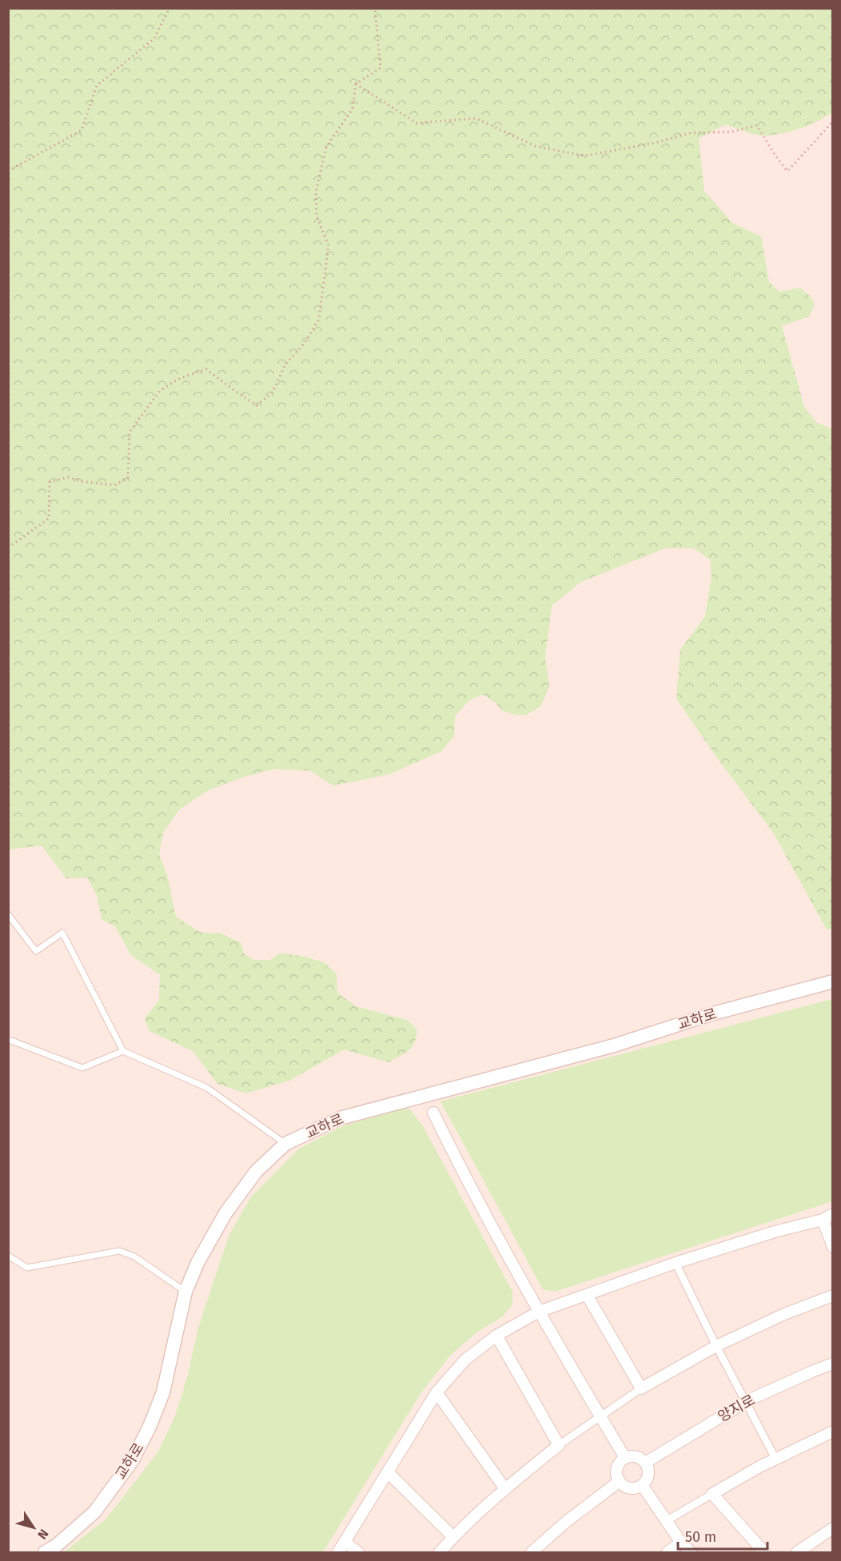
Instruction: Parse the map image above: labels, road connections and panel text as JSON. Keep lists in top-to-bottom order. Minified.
{"streets":{"street":["교하로","양지로"]},"scale_bar":"50 m","north":"bottom right"}
